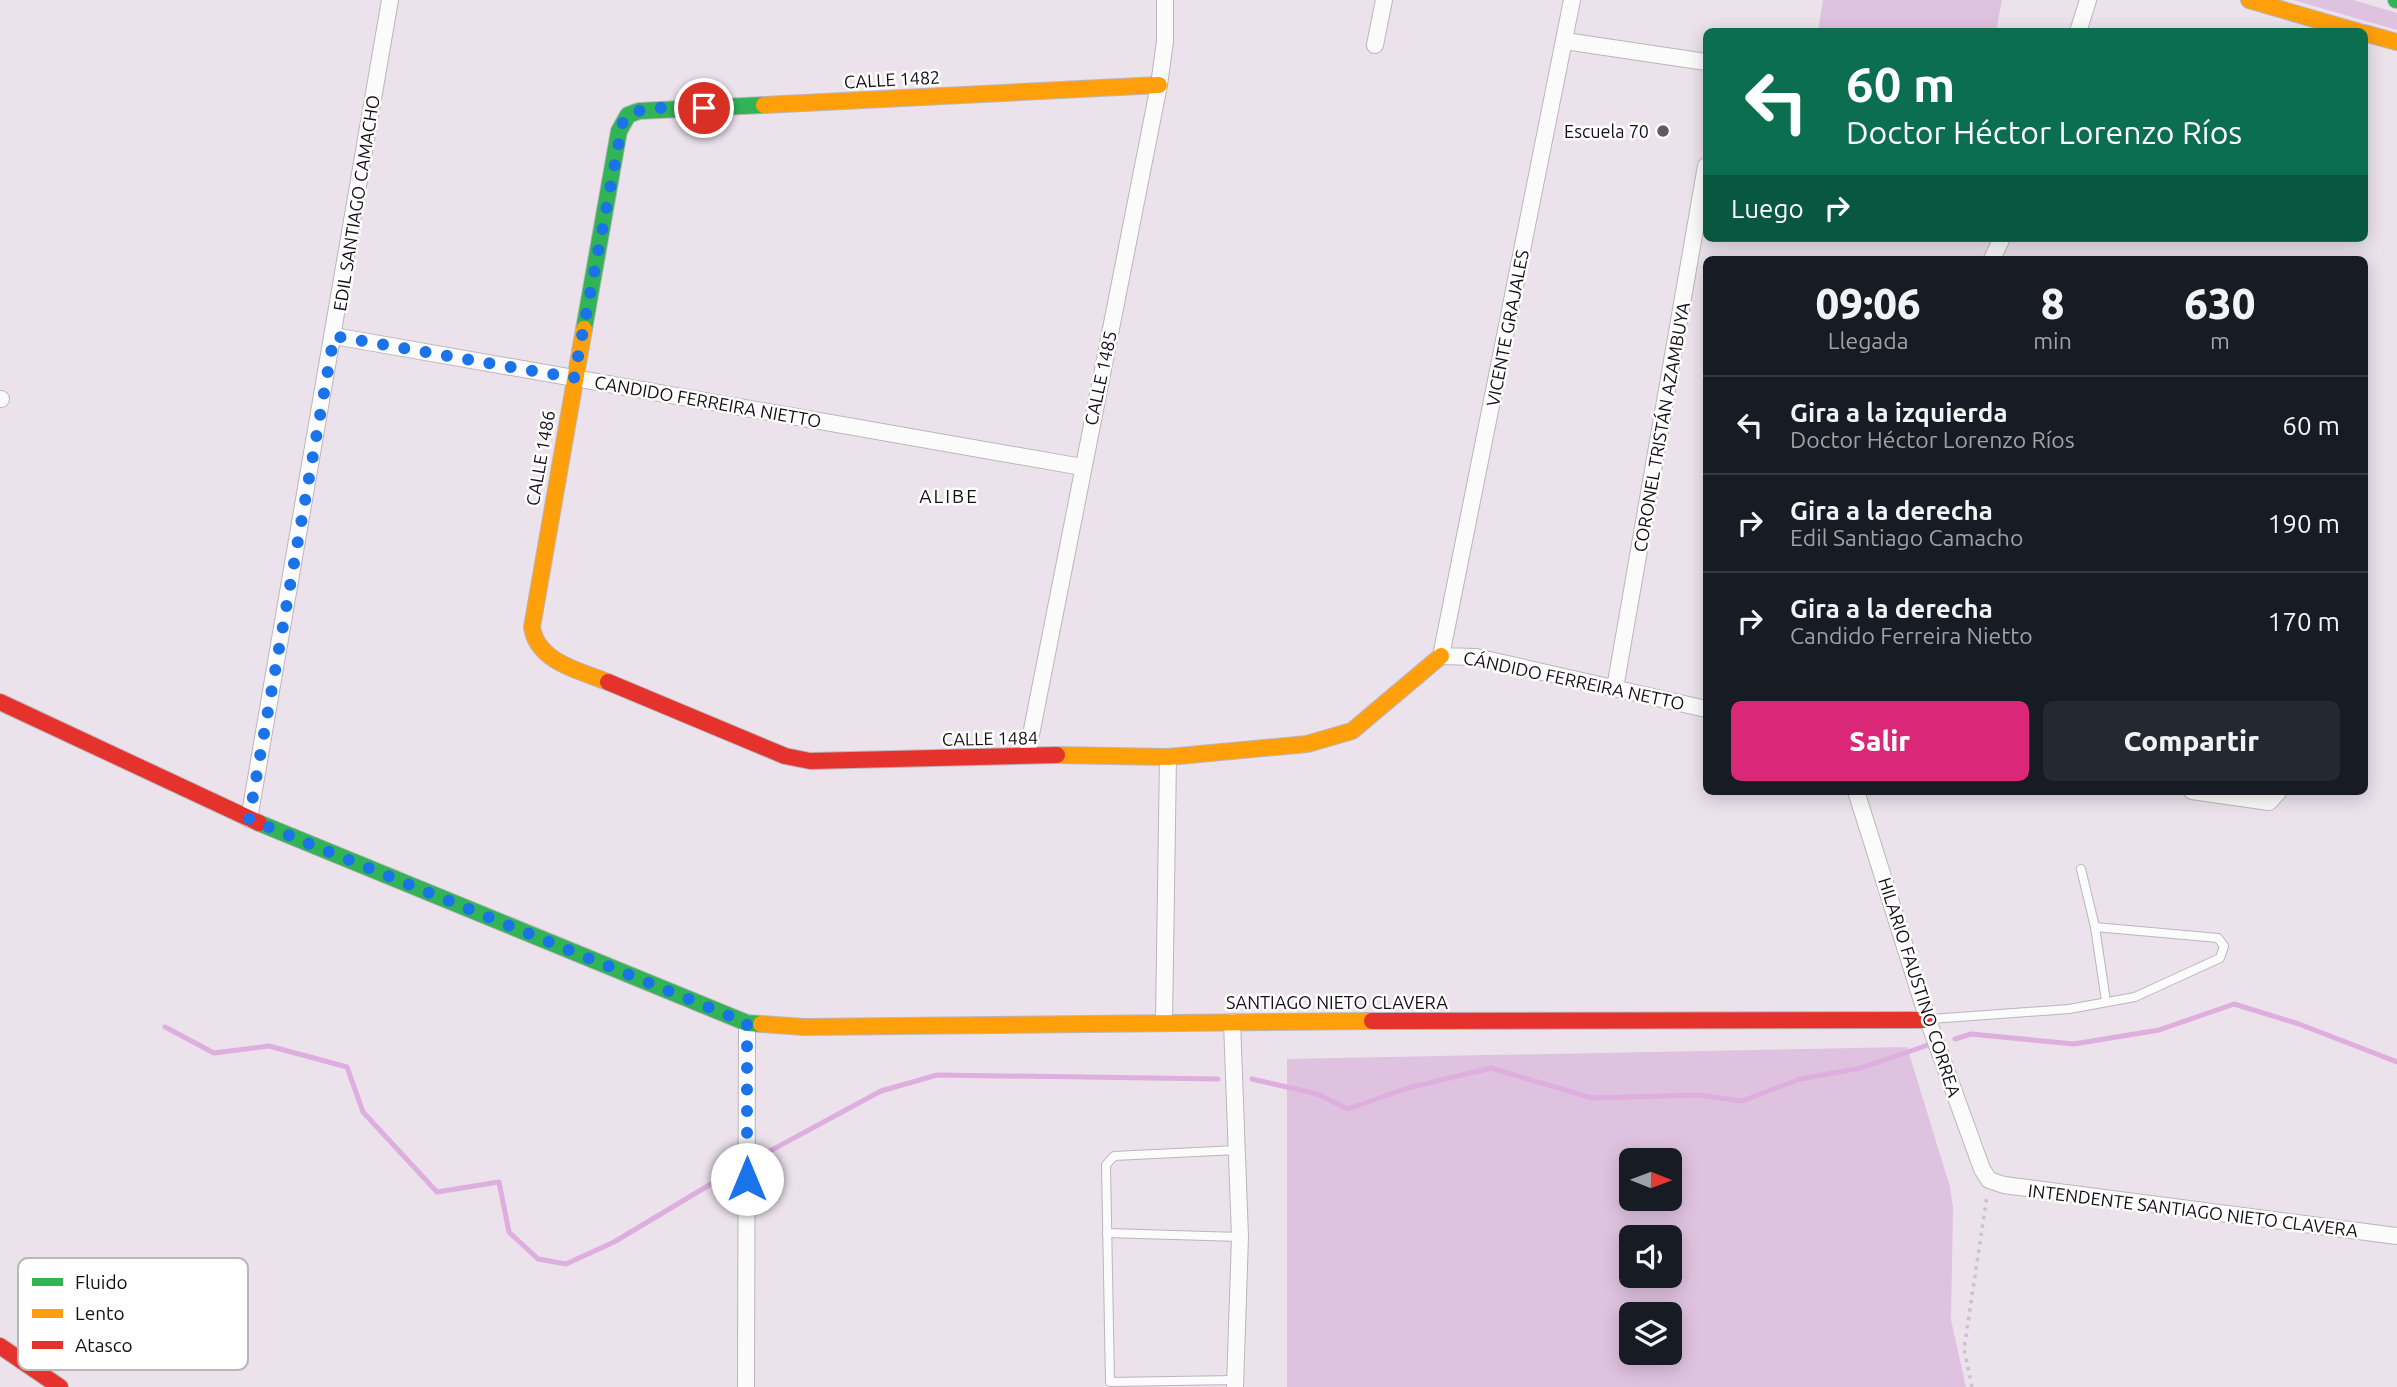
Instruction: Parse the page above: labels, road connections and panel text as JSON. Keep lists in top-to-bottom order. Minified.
{"streets":{"main road":["CALLE 1482","CALLE 1486","CALLE 1484","SANTIAGO NIETO CLAVERA"],"street":["EDIL SANTIAGO CAMACHO","VICENTE GRAJALES","CALLE 1485","CANDIDO FERREIRA NIETTO","CORONEL TRISTÁN AZAMBUYA","CÁNDIDO FERREIRA NETTO","HILARIO FAUSTINO CORREA","INTENDENTE SANTIAGO NIETO CLAVERA"]},"crossings":[["CALLE 1482","CALLE 1485"],["CALLE 1482","CALLE 1486"],["EDIL SANTIAGO CAMACHO","CANDIDO FERREIRA NIETTO"],["EDIL SANTIAGO CAMACHO","SANTIAGO NIETO CLAVERA"],["VICENTE GRAJALES","CÁNDIDO FERREIRA NETTO"],["VICENTE GRAJALES","CALLE 1484"],["CALLE 1485","CANDIDO FERREIRA NIETTO"],["CALLE 1485","CALLE 1484"],["CANDIDO FERREIRA NIETTO","CALLE 1486"],["CORONEL TRISTÁN AZAMBUYA","CÁNDIDO FERREIRA NETTO"],["CALLE 1486","CALLE 1484"],["CÁNDIDO FERREIRA NETTO","CALLE 1484"],["HILARIO FAUSTINO CORREA","SANTIAGO NIETO CLAVERA"],["HILARIO FAUSTINO CORREA","INTENDENTE SANTIAGO NIETO CLAVERA"]],"districts":["ALIBE"],"places":["Escuela 70"],"legend":["Fluido","Lento","Atasco"],"north":"right","page":{"turn":["60 m","Doctor Héctor Lorenzo Ríos"],"then":"Luego","eta":["09:06","Llegada","8","min","630","m"],"list":[{"name":"Gira a la izquierda","note":"Doctor Héctor Lorenzo Ríos","value":"60 m"},{"name":"Gira a la derecha","note":"Edil Santiago Camacho","value":"190 m"},{"name":"Gira a la derecha","note":"Candido Ferreira Nietto","value":"170 m"}],"buttons":["Salir","Compartir"]}}
